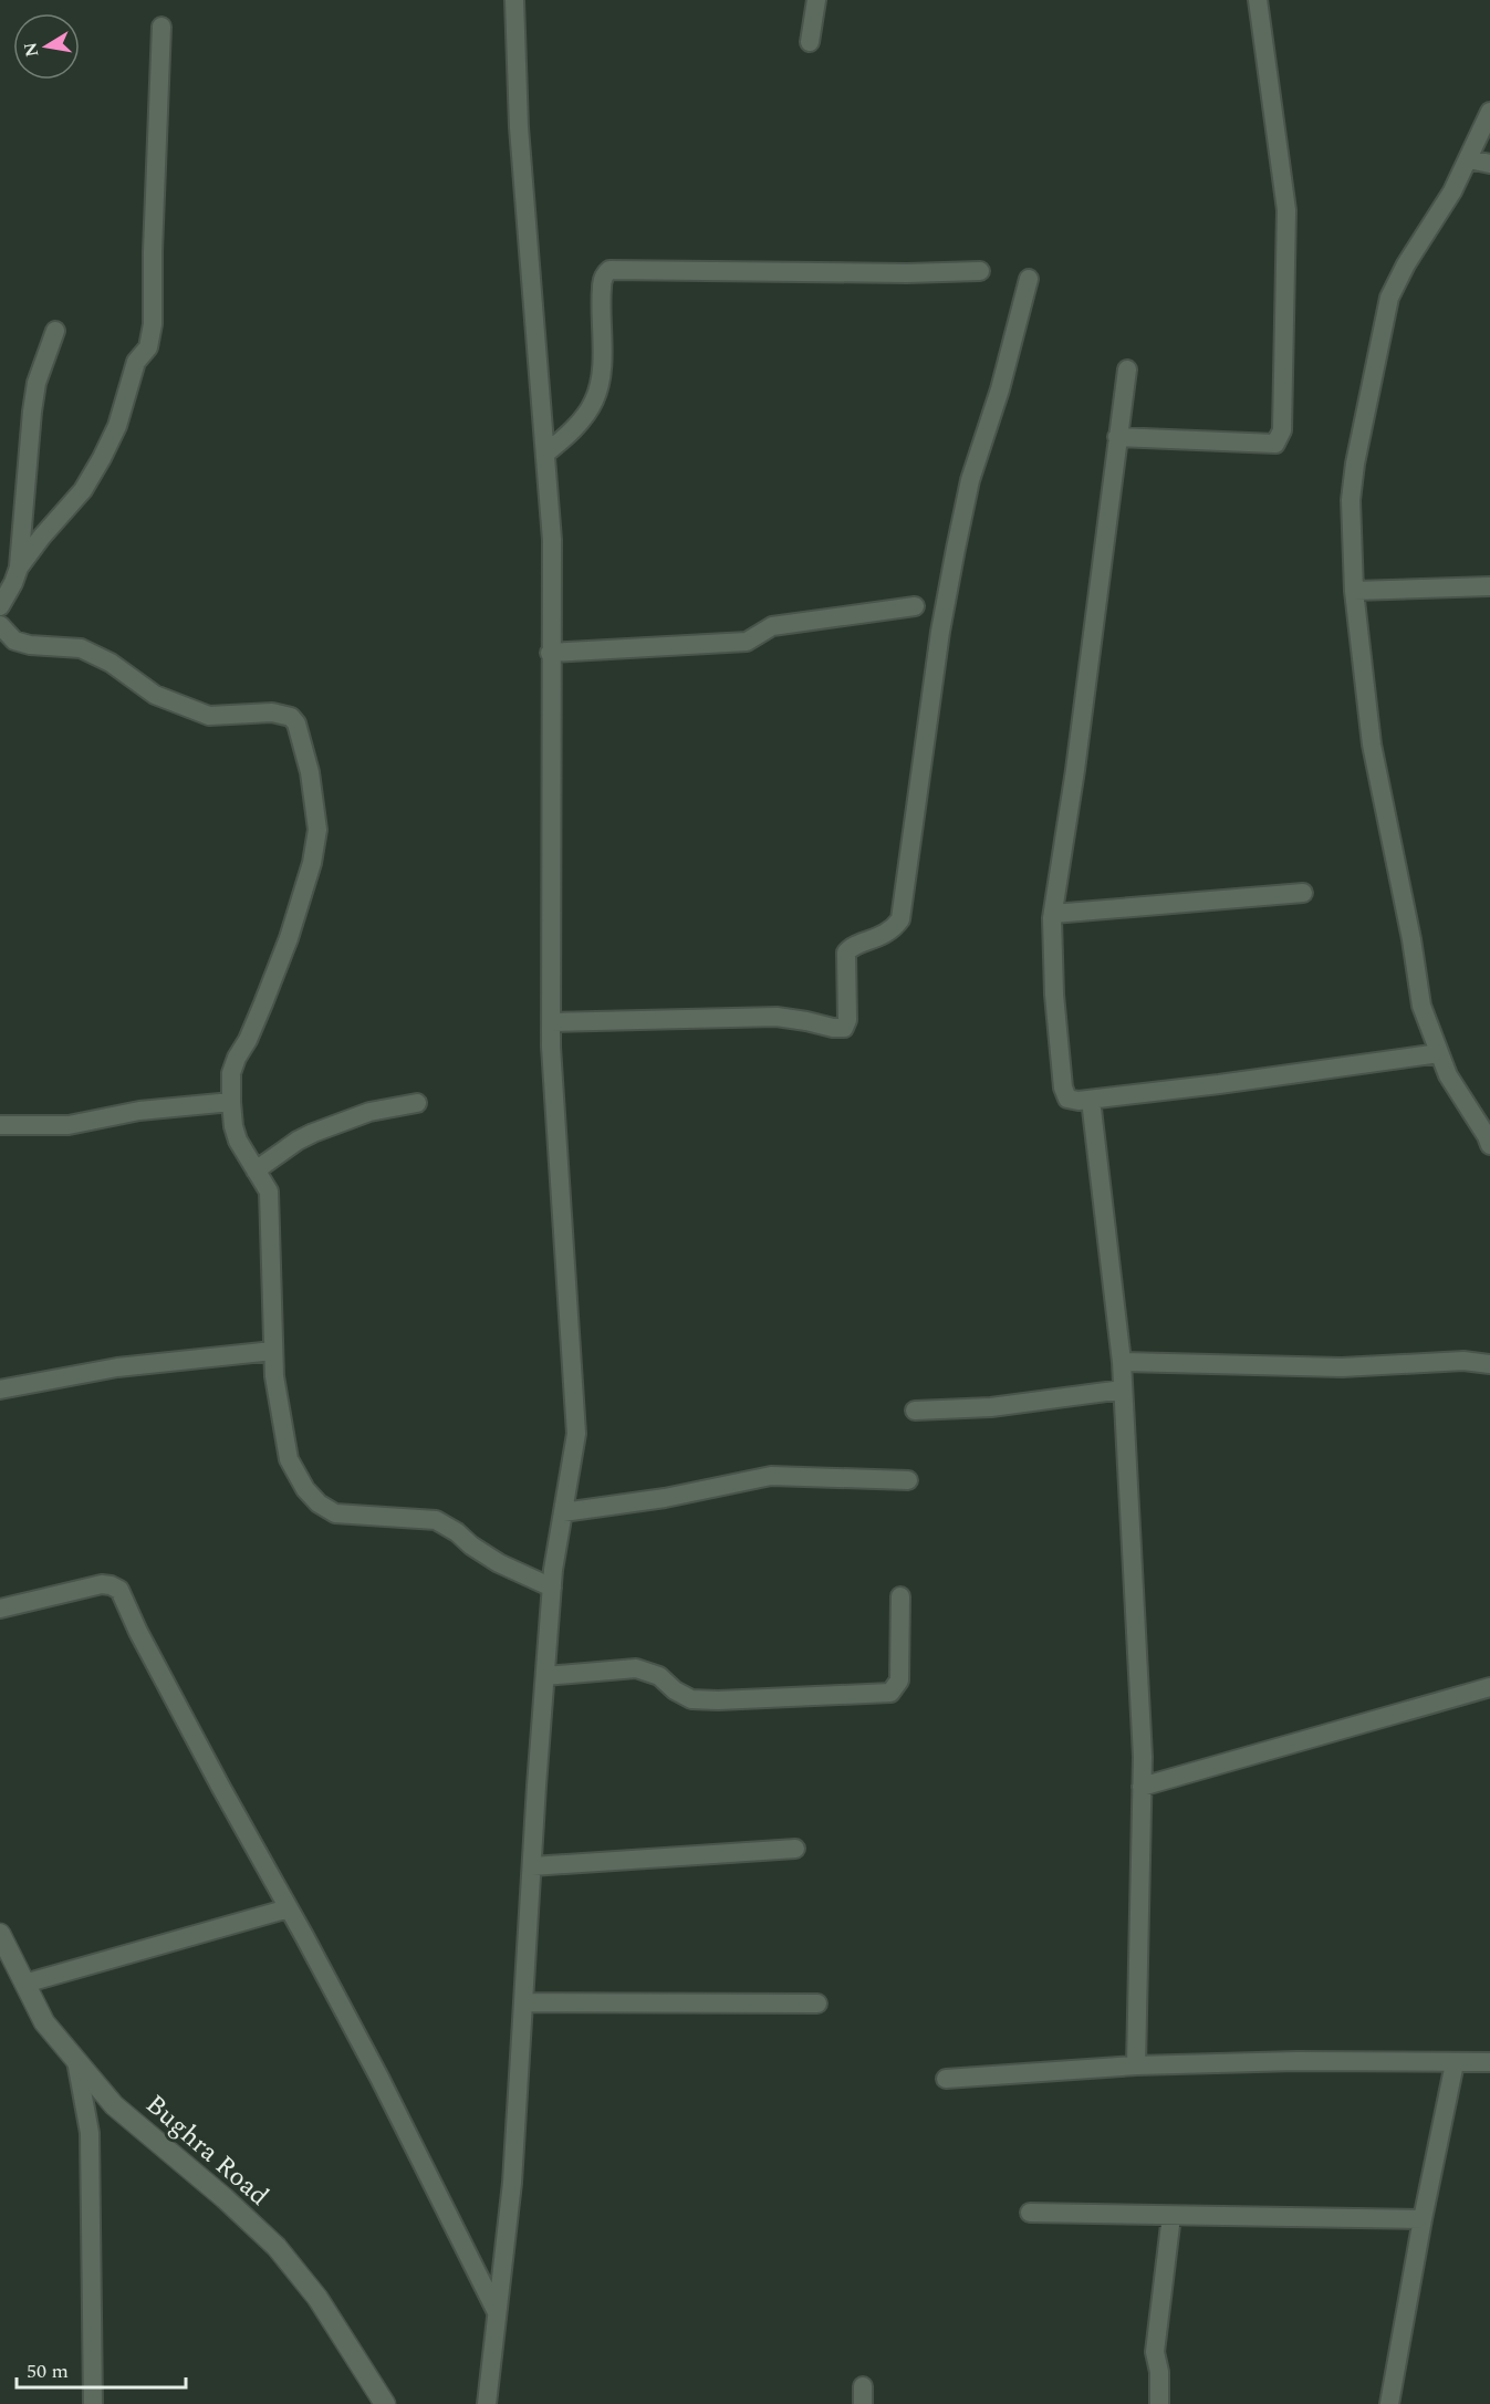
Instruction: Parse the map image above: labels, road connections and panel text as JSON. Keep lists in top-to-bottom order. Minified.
{"streets":{"street":["Bughra Road"]},"scale_bar":"50 m","north":"left"}
